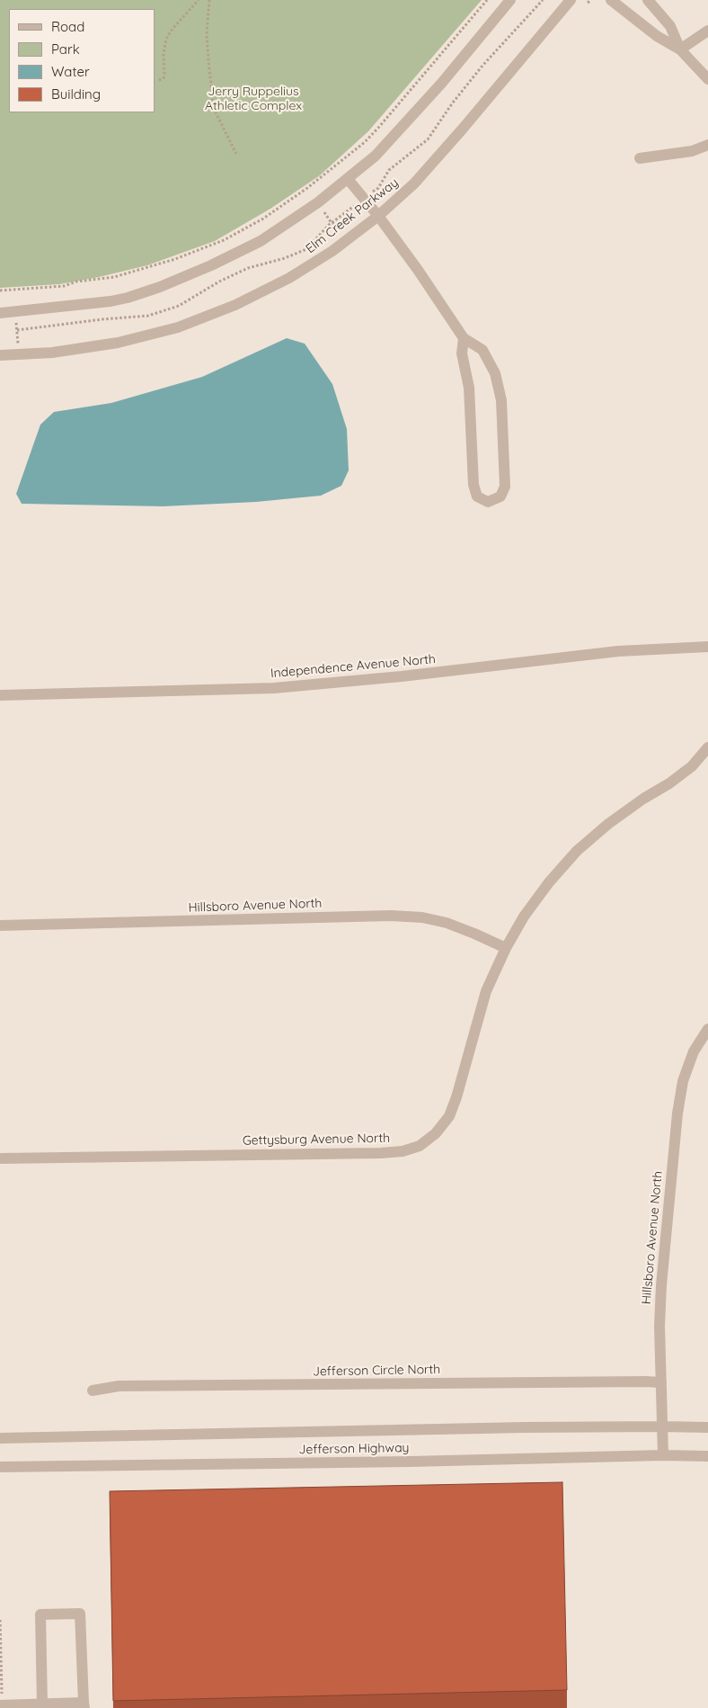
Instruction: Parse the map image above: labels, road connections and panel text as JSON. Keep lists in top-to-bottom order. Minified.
{"streets":{"street":["Elm Creek Parkway","Independence Avenue North","Hillsboro Avenue North","Gettysburg Avenue North","Jefferson Circle North","Jefferson Highway"]},"crossings":[["Hillsboro Avenue North","Gettysburg Avenue North"],["Hillsboro Avenue North","Jefferson Circle North"],["Hillsboro Avenue North","Jefferson Highway"]],"parks":["Jerry Ruppelius Athletic Complex"],"legend":["Road","Park","Water","Building"]}
